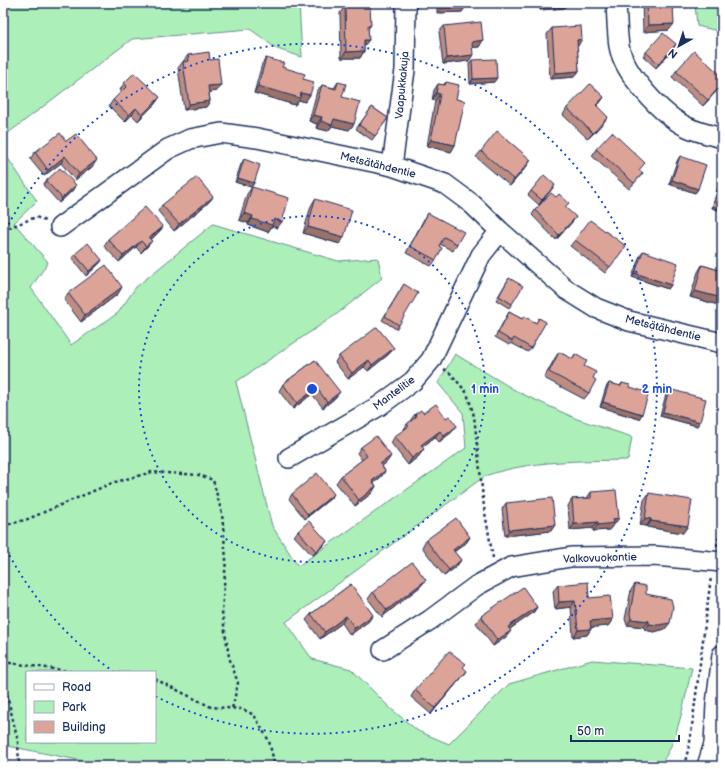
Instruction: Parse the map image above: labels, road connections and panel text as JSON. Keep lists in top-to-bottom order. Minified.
{"streets":{"street":["Vaapukkakuja","Metsätähdentie","Mantelitie","Valkovuokontie"]},"crossings":[["Vaapukkakuja","Metsätähdentie"],["Metsätähdentie","Mantelitie"]],"legend":["Road","Park","Building"],"scale_bar":"50 m","north":"bottom left","rings":["1 min","2 min"]}
